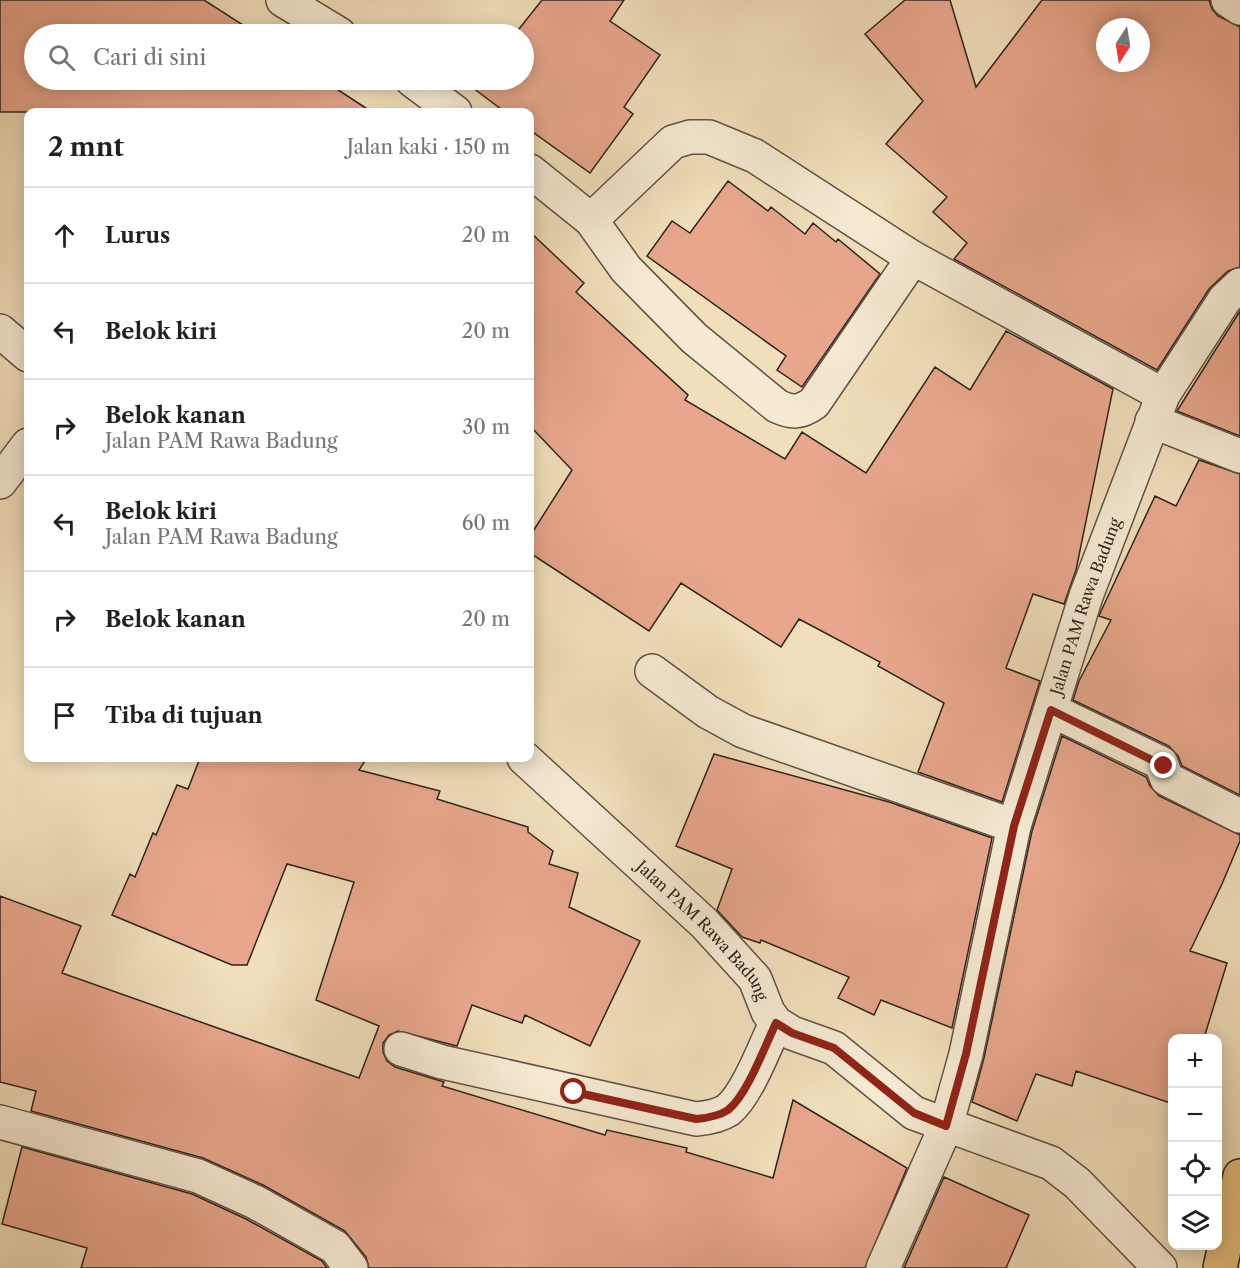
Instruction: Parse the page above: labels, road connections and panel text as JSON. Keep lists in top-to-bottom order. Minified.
{"streets":{"street":["Jalan PAM Rawa Badung"]},"north":"bottom","page":{"search":"Cari di sini","heading":["2 mnt","Jalan kaki · 150 m"],"list":[["Lurus","20 m"],["Belok kiri","20 m"],["Belok kanan","Jalan PAM Rawa Badung","30 m"],["Belok kiri","Jalan PAM Rawa Badung","60 m"],["Belok kanan","20 m"],"Tiba di tujuan"],"map_buttons":["+","−"]}}
